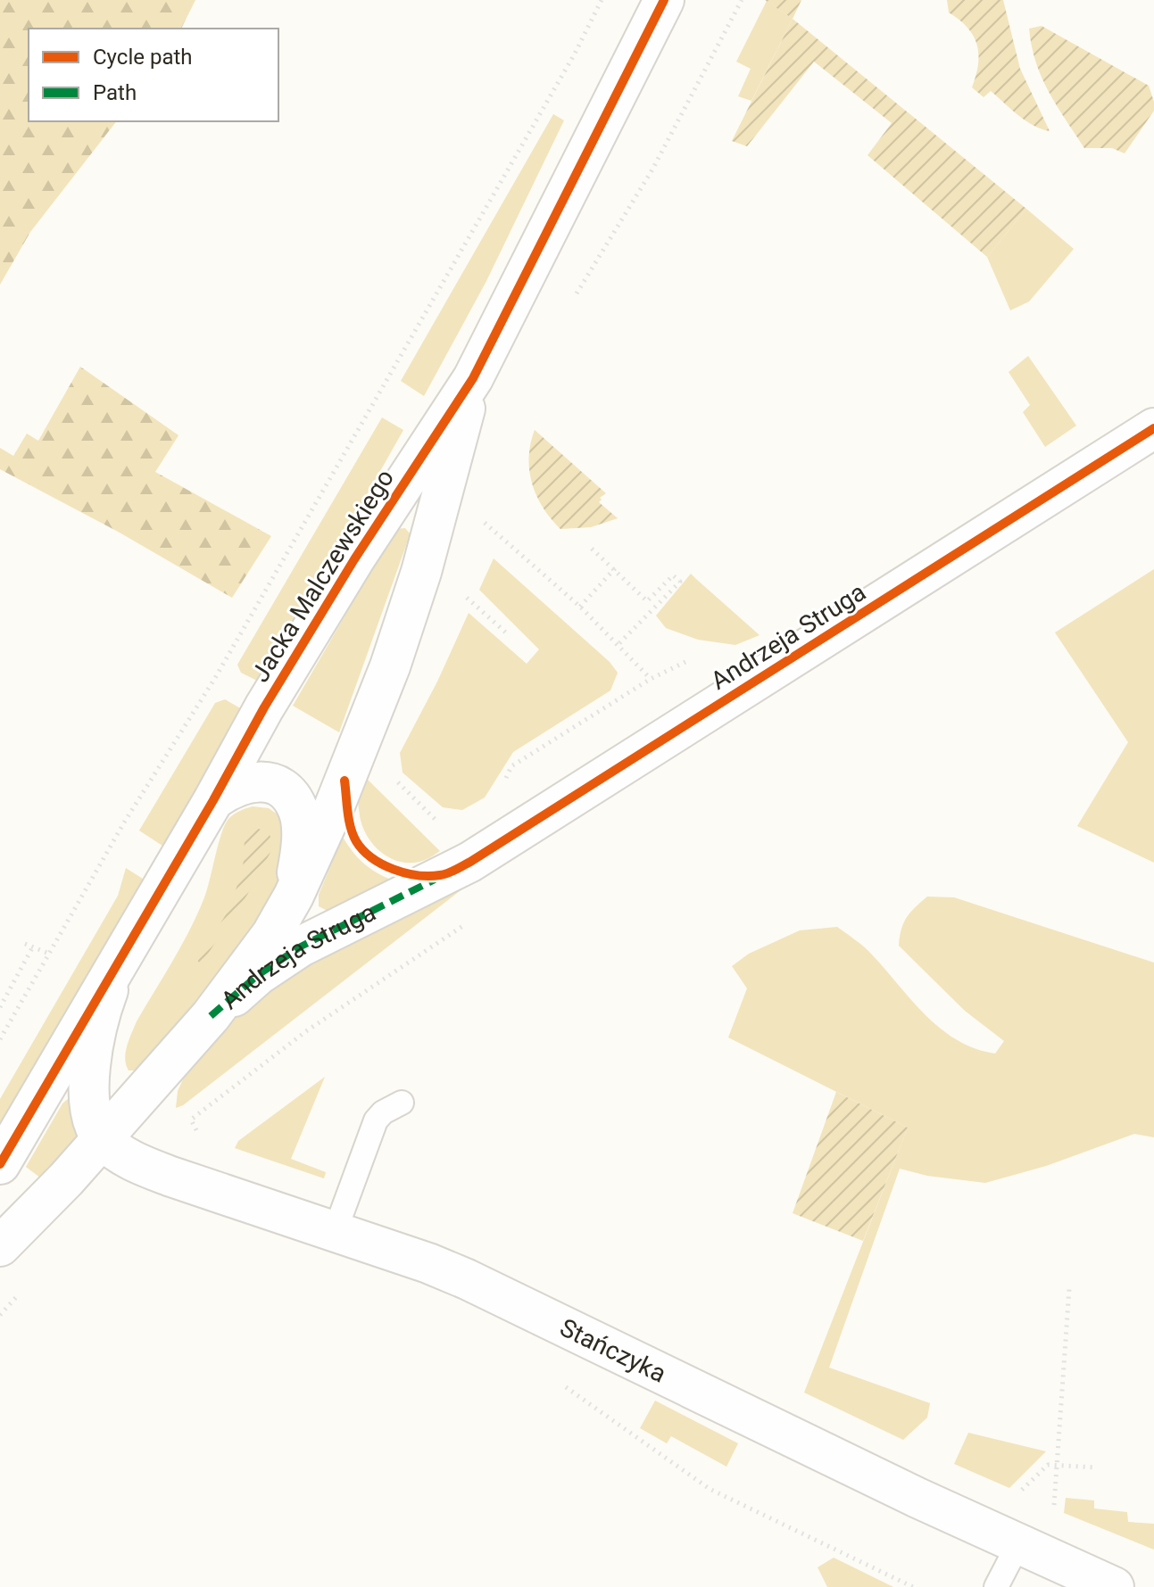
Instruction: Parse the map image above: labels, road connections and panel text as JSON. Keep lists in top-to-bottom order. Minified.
{"streets":{"street":["Jacka Malczewskiego","Andrzeja Struga","Stańczyka"]},"crossings":[["Jacka Malczewskiego","Andrzeja Struga"],["Jacka Malczewskiego","Stańczyka"]],"legend":["Cycle path","Path"]}
